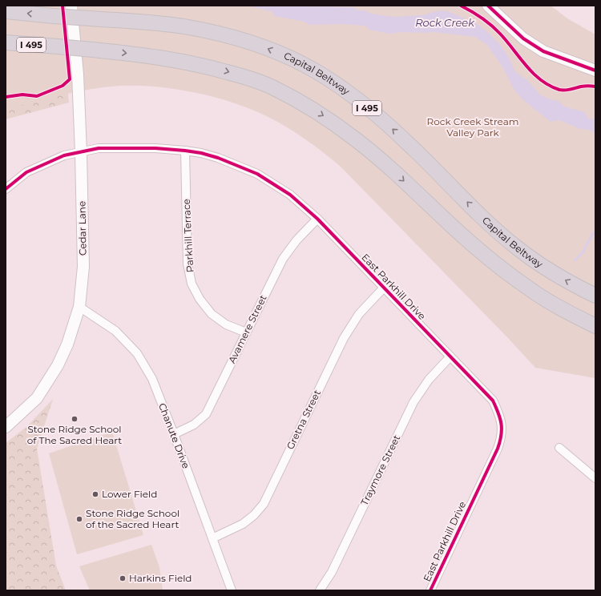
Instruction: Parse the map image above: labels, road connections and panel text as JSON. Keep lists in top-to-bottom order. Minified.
{"streets":{"highway":["I 495","Capital Beltway"],"street":["Cedar Lane","Parkhill Terrace","East Parkhill Drive","Avamere Street","Gretna Street","Chanute Drive","Traymore Street"]},"crossings":[["Cedar Lane","East Parkhill Drive"],["Cedar Lane","Chanute Drive"],["Parkhill Terrace","East Parkhill Drive"],["Parkhill Terrace","Avamere Street"],["East Parkhill Drive","Avamere Street"],["East Parkhill Drive","Gretna Street"],["East Parkhill Drive","Traymore Street"],["Avamere Street","Chanute Drive"],["Gretna Street","Chanute Drive"]],"water":["Rock Creek"],"parks":["Rock Creek Stream Valley Park"],"places":["Stone Ridge School of The Sacred Heart","Lower Field","Stone Ridge School of the Sacred Heart","Harkins Field"]}
